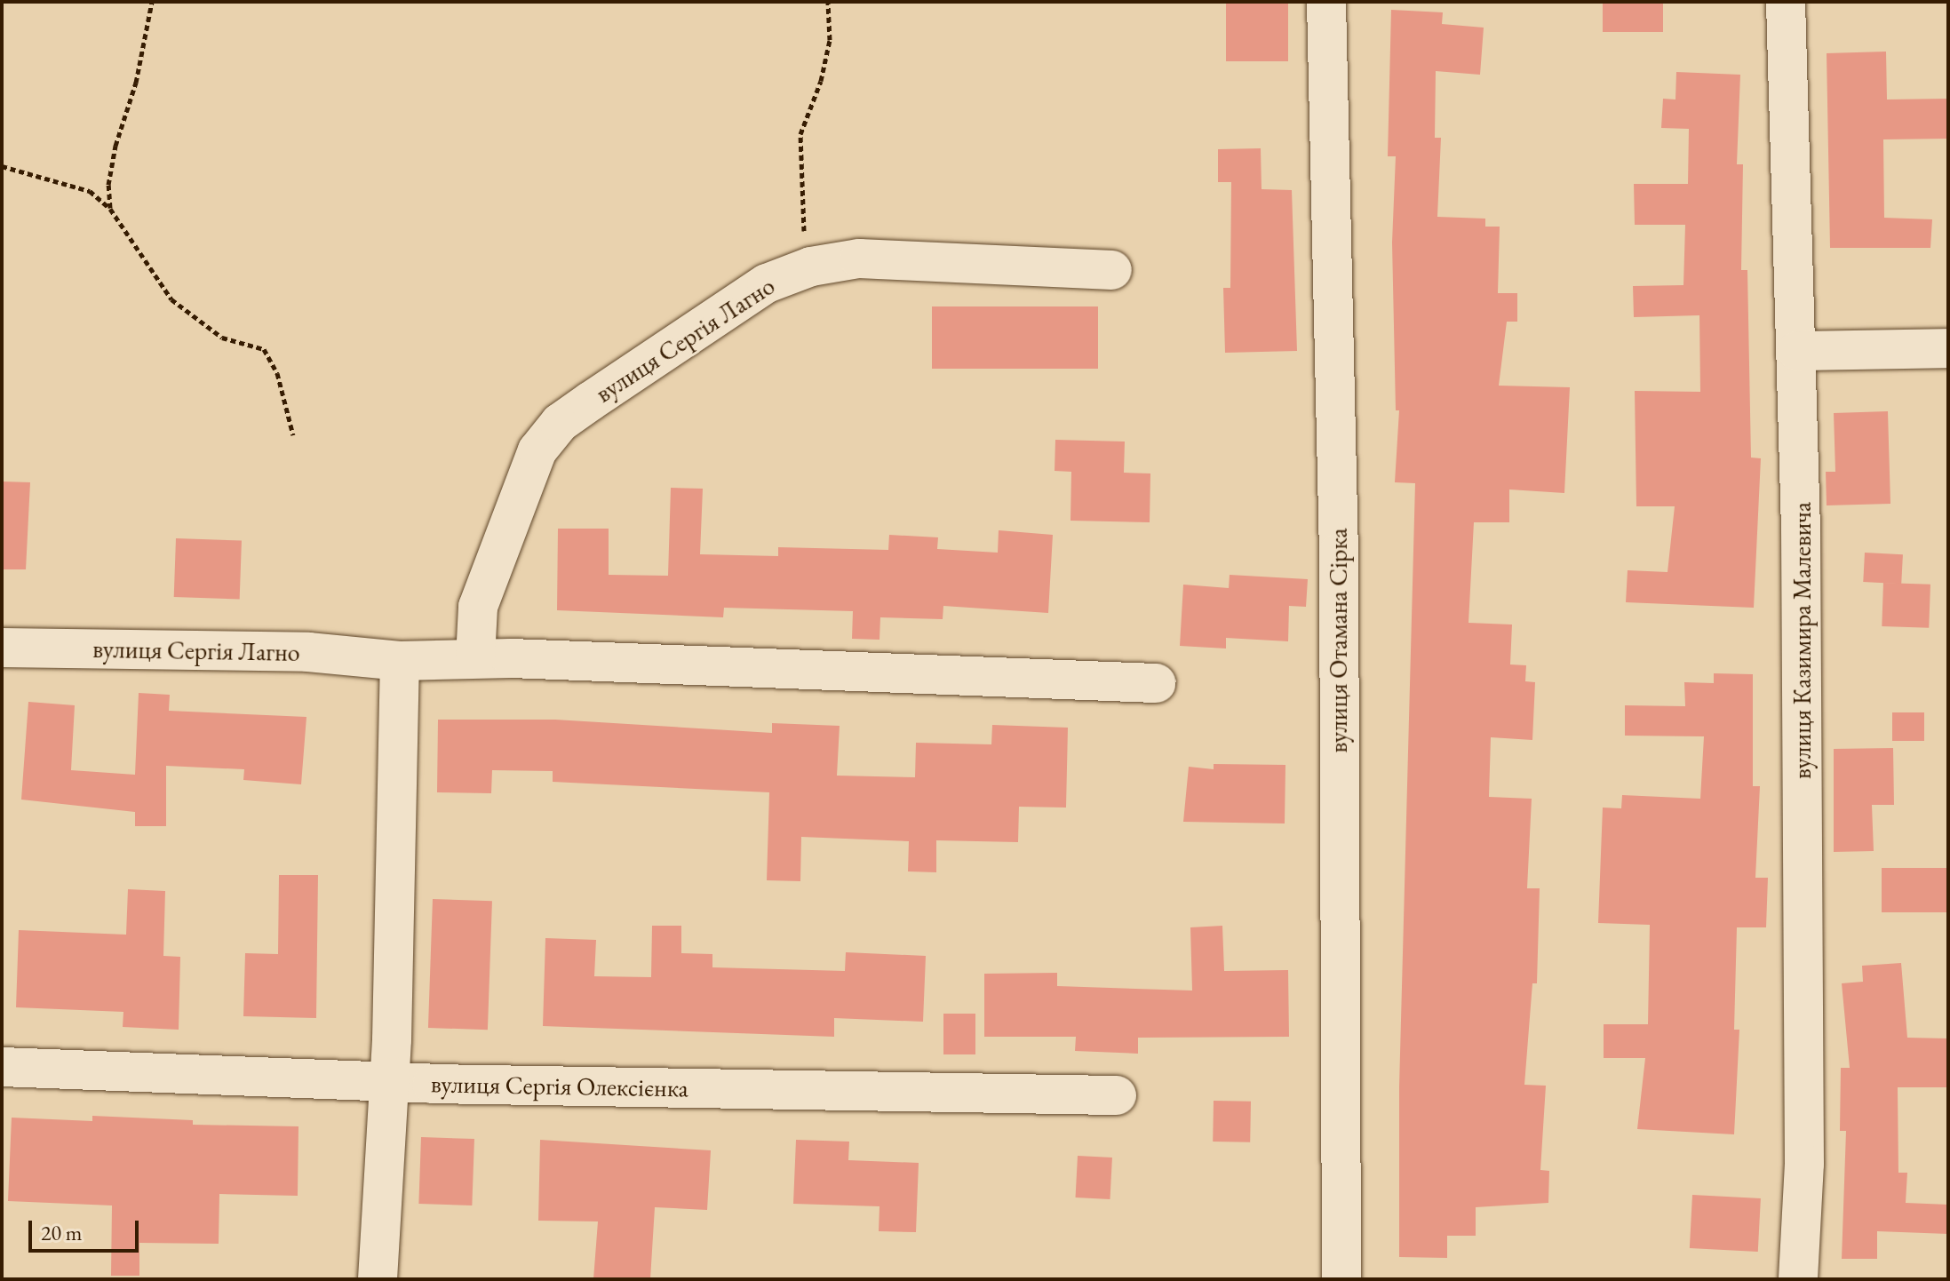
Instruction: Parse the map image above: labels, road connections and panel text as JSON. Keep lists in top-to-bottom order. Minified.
{"streets":{"street":["вулиця Сергія Лагно","вулиця Отамана Сірка","вулиця Казимира Малевича","вулиця Сергія Олексієнка"]},"scale_bar":"20 m"}
